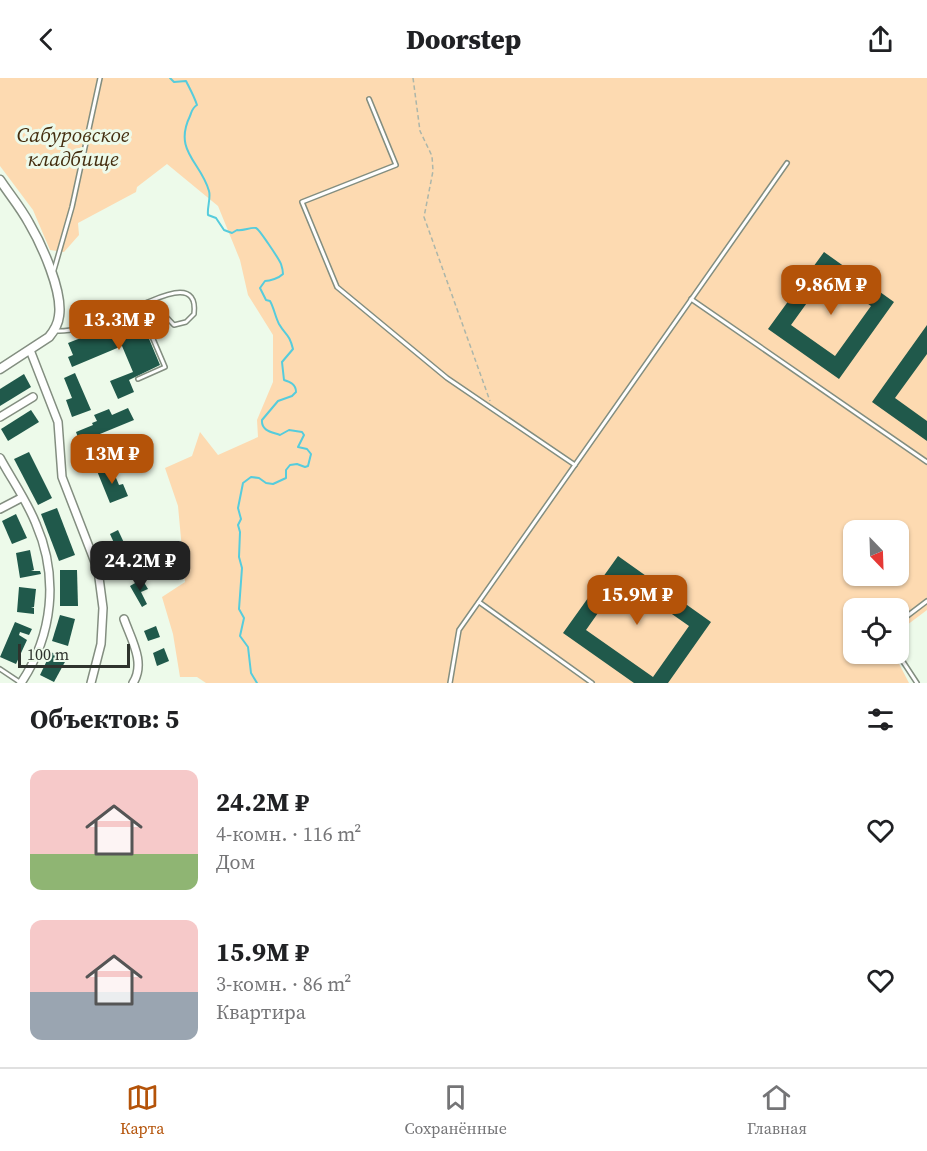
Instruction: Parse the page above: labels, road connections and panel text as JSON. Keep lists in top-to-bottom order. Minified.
{"parks":["Сабуровское кладбище"],"scale_bar":"100 m","north":"bottom right","page":{"header":"Doorstep","price":["9.86M ₽","13.3M ₽","13M ₽","24.2M ₽","15.9M ₽"],"scale":"100 m","heading":"Объектов: 5","list":[{"name":"24.2M ₽","note":"4-комн. · 116 m² · Дом"},{"name":"15.9M ₽","note":"3-комн. · 86 m² · Квартира"}],"tabs":["Карта","Сохранённые","Главная"]}}
